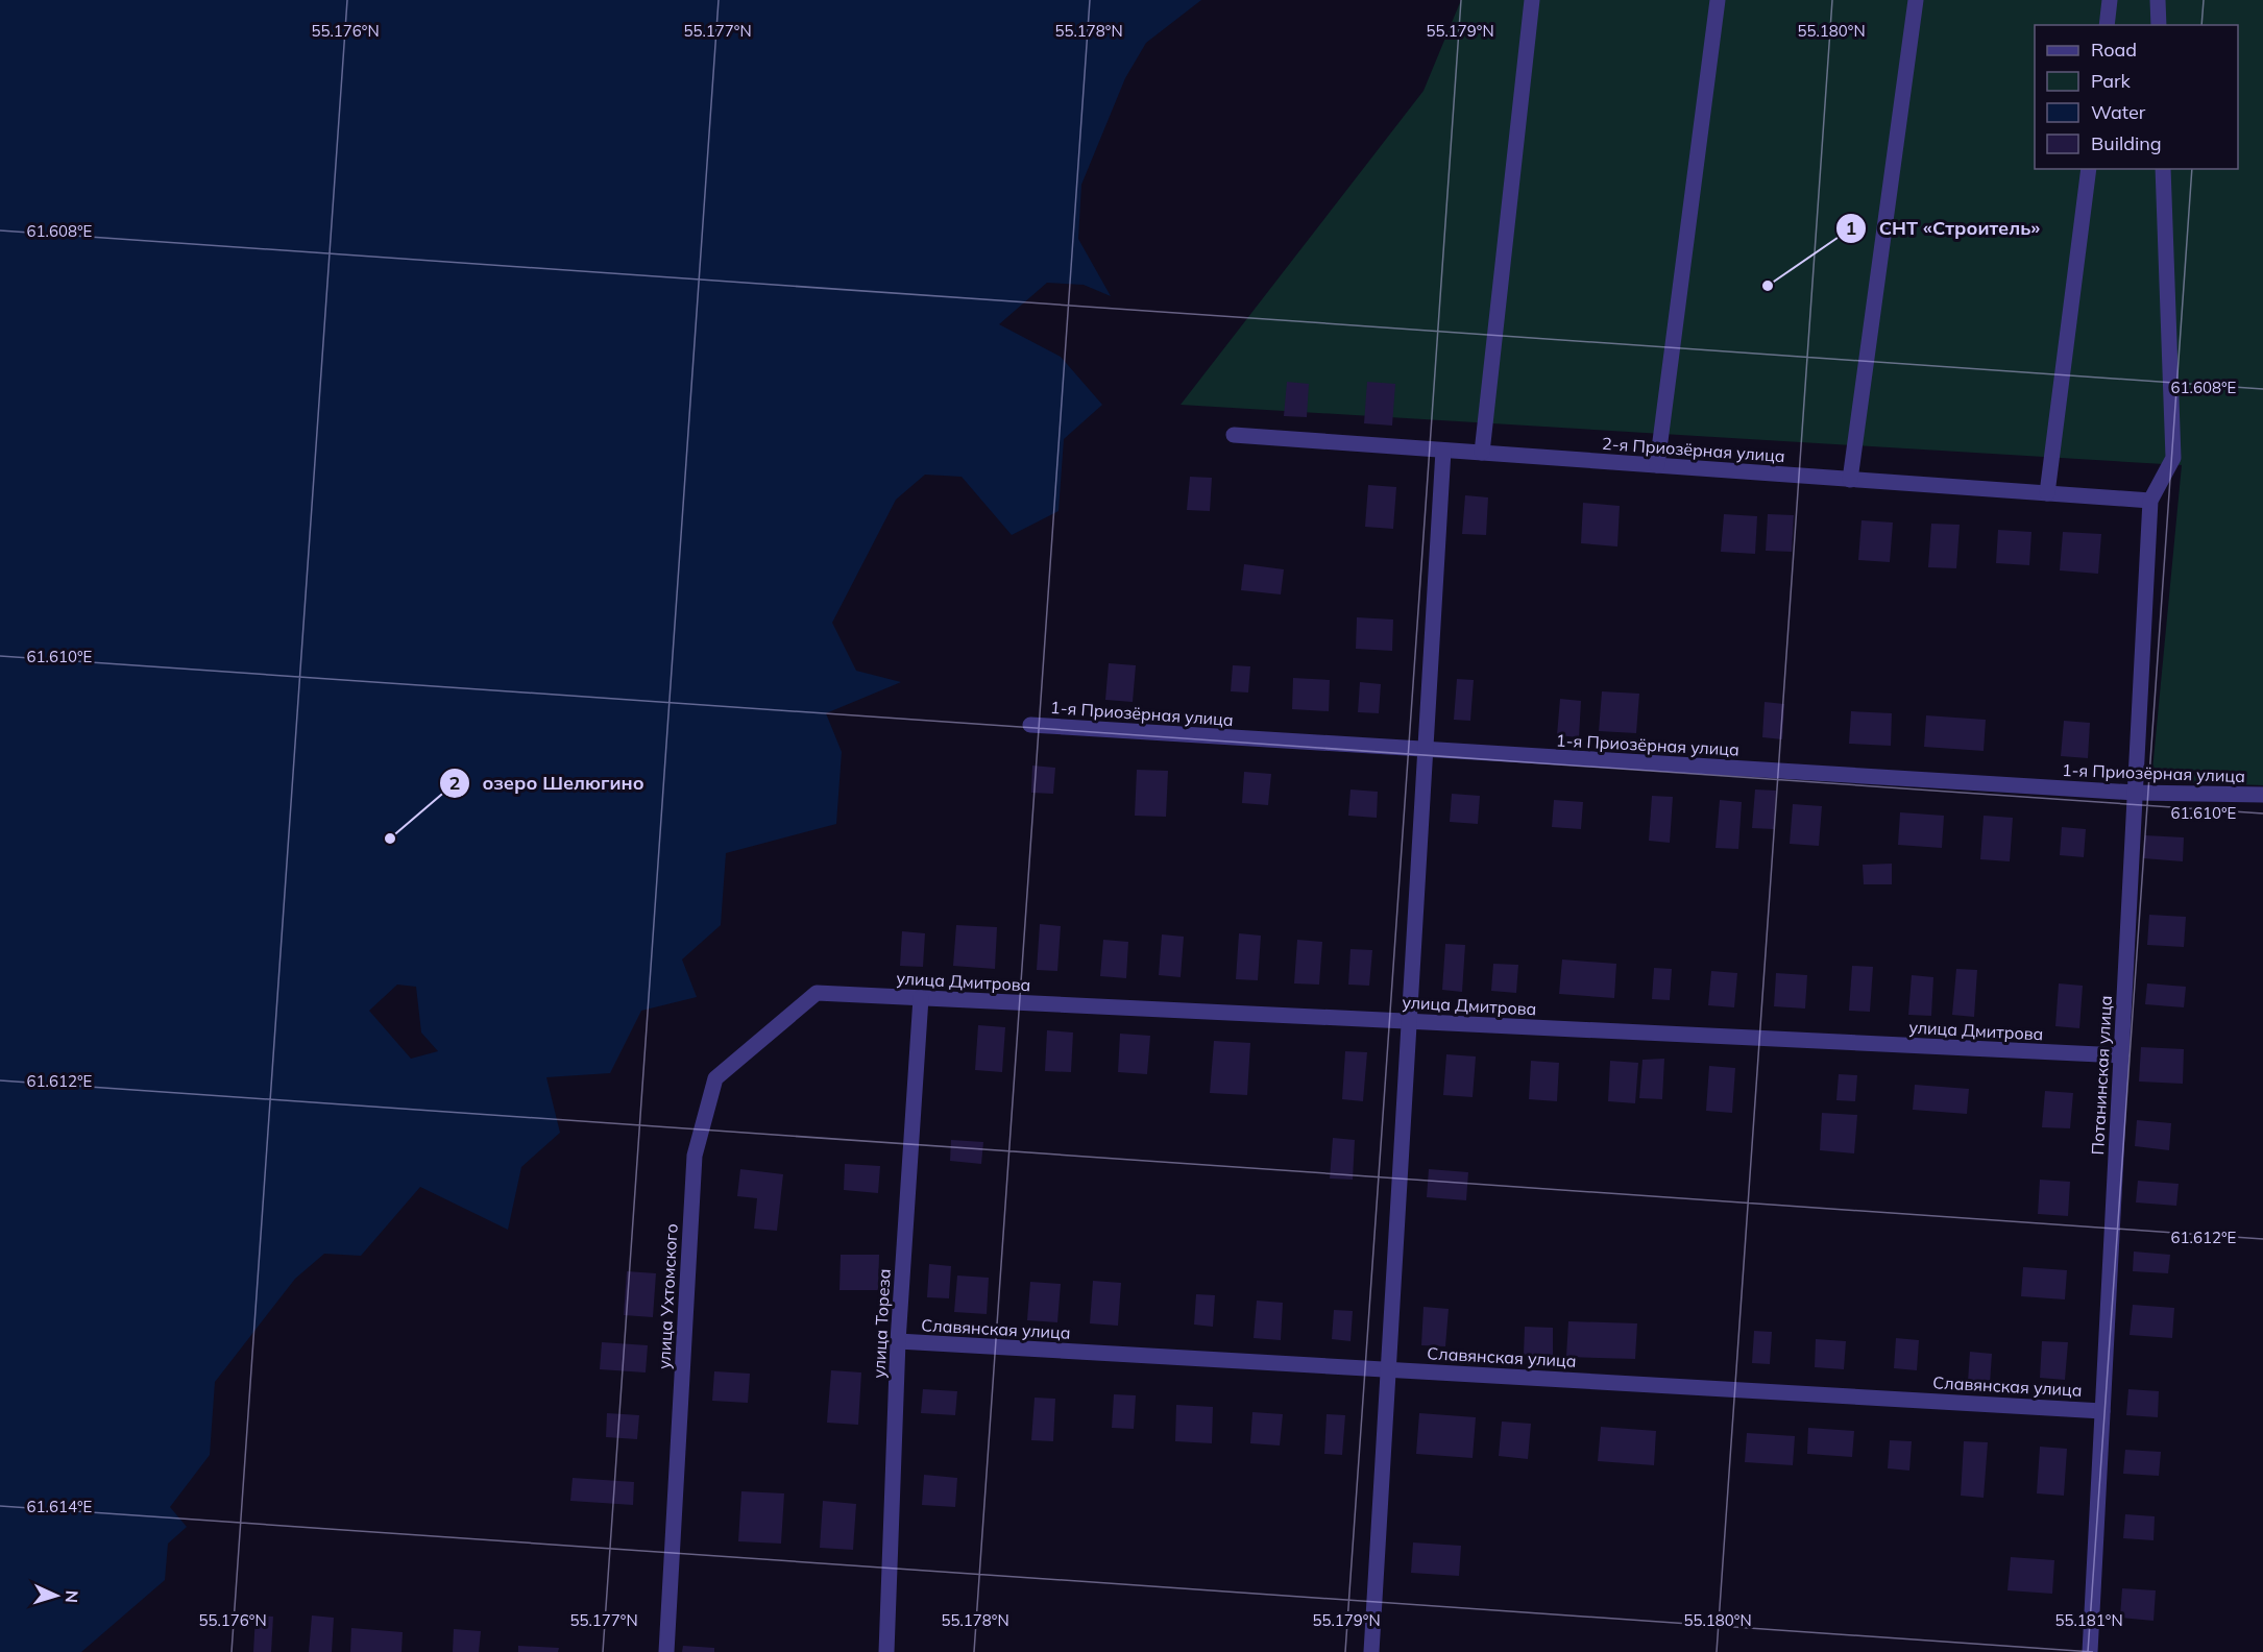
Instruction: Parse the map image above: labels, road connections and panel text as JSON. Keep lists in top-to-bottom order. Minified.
{"streets":{"street":["2-я Приозёрная улица","1-я Приозёрная улица","улица Дмитрова","Потанинская улица","улица Ухтомского","улица Тореза","Славянская улица"]},"crossings":[["2-я Приозёрная улица","Потанинская улица"],["1-я Приозёрная улица","Потанинская улица"],["улица Дмитрова","Потанинская улица"],["улица Дмитрова","улица Ухтомского"],["улица Дмитрова","улица Тореза"],["Потанинская улица","Славянская улица"],["улица Тореза","Славянская улица"]],"places":["СНТ «Строитель»","озеро Шелюгино"],"legend":["Road","Park","Water","Building"],"north":"right","coordinates":["55.176°N","55.177°N","55.178°N","55.179°N","55.180°N","61.608°E","61.610°E","61.612°E","61.614°E","55.181°N"]}
